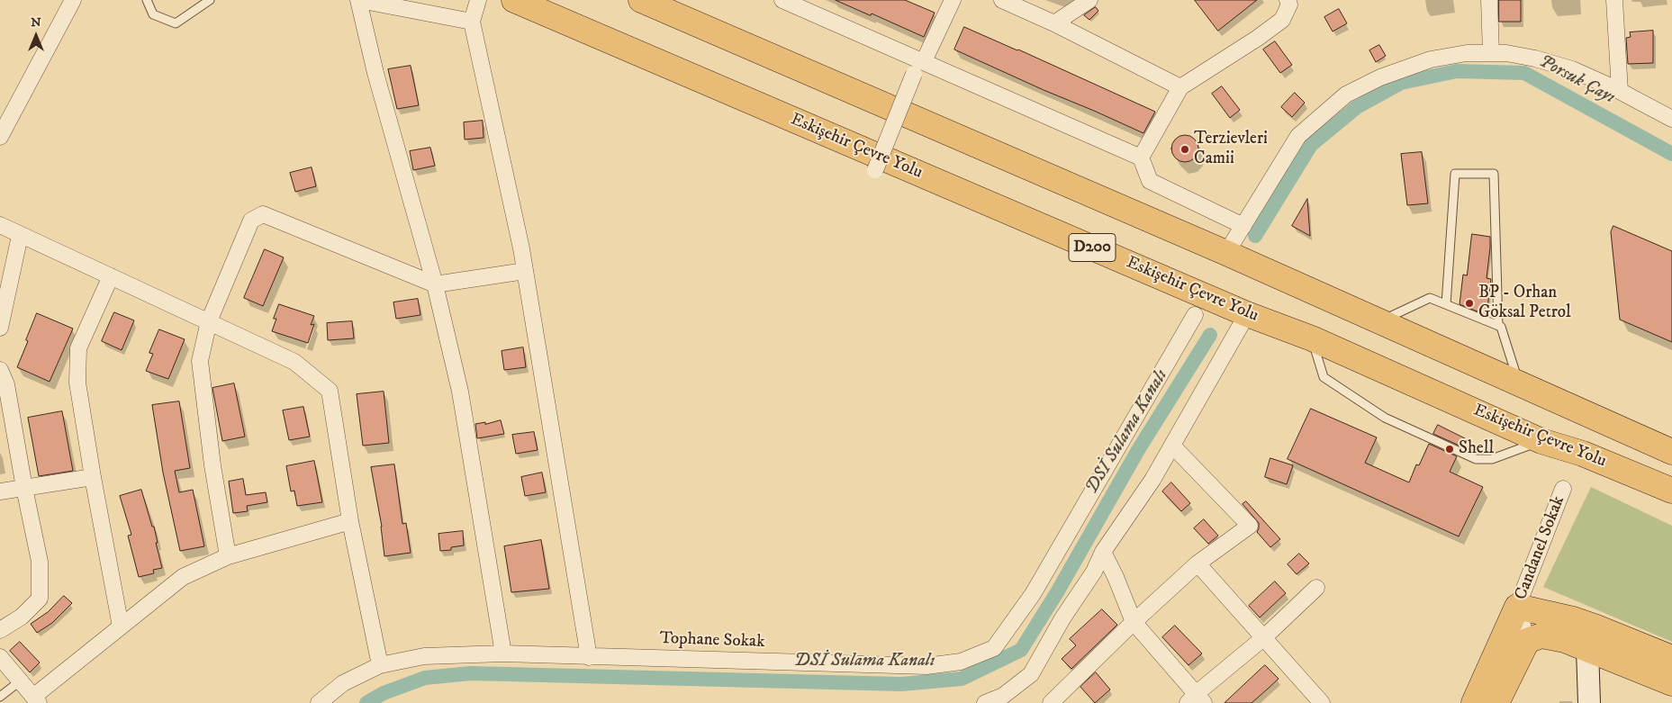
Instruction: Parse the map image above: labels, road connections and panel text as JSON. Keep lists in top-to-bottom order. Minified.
{"streets":{"main road":["Eskişehir Çevre Yolu","D200","Candanel Sokak"],"street":["Tophane Sokak"]},"water":["Porsuk Çayı","DSİ Sulama Kanalı"],"places":["Terzievleri Camii","BP - Orhan Göksal Petrol","Shell"],"north":"top"}
